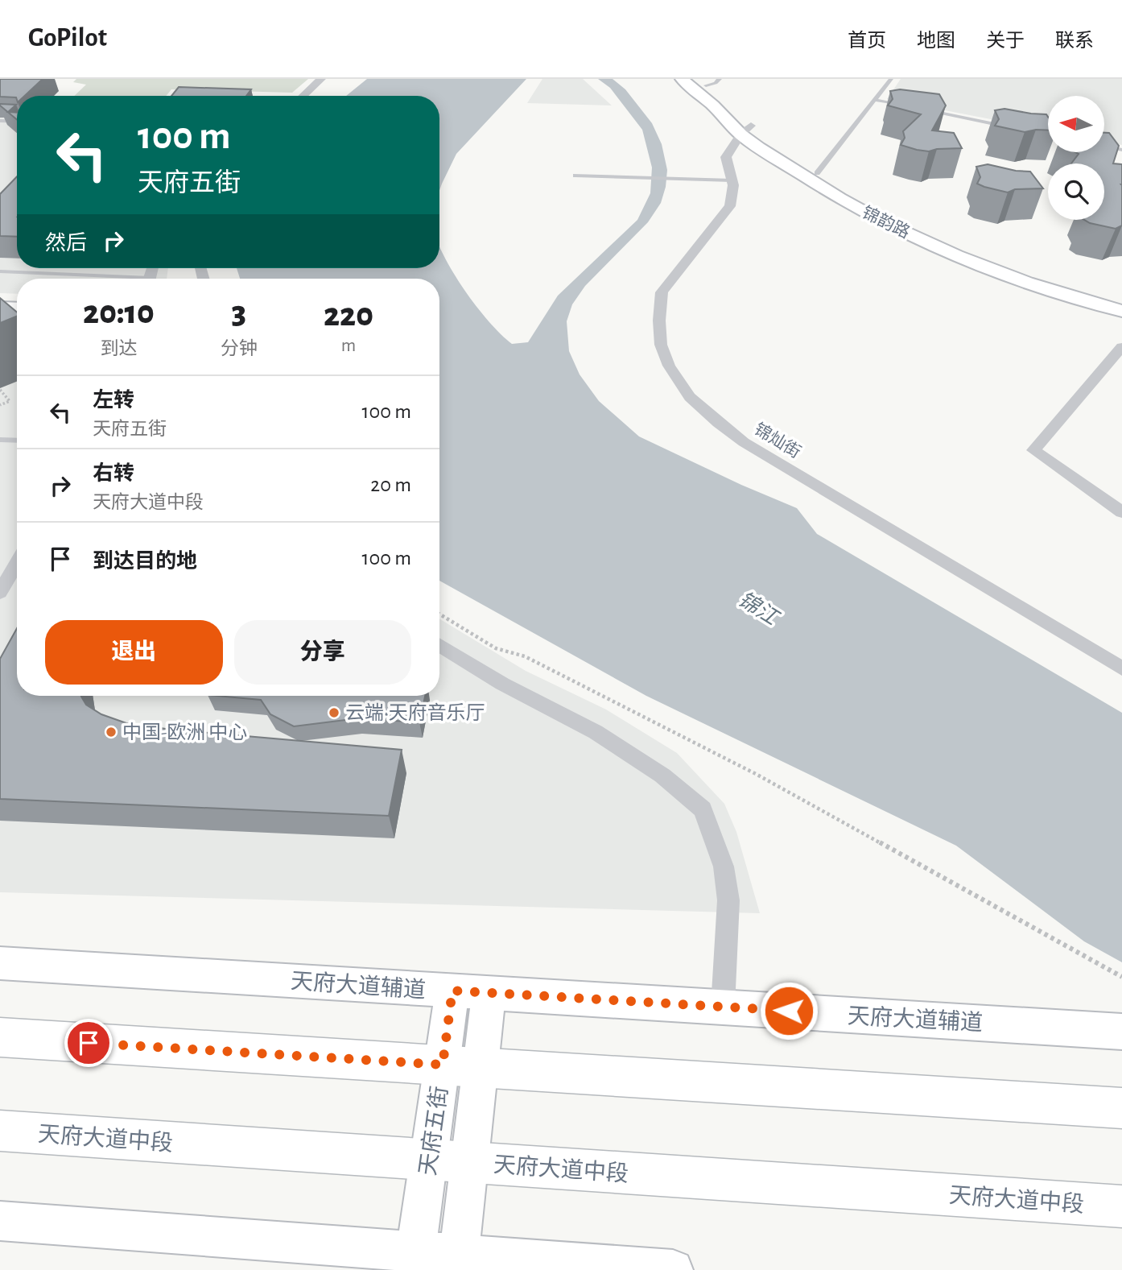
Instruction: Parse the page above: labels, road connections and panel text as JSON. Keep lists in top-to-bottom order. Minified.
{"streets":{"main road":["天府大道中段"],"street":["锦韵路","锦灿街","天府大道辅道","天府五街"]},"crossings":[["锦韵路","锦灿街"],["天府大道辅道","天府五街"],["天府五街","天府大道中段"]],"water":["锦江"],"places":["云端·天府音乐厅","中国-欧洲 中心"],"north":"left","page":{"header":"GoPilot","nav":["首页","地图","关于","联系"],"turn":["100 m","天府五街"],"then":"然后","eta":["20:10","到达","3","分钟","220","m"],"list":[{"name":"左转","note":"天府五街","value":"100 m"},{"name":"右转","note":"天府大道中段","value":"20 m"},{"name":"到达目的地","value":"100 m"}],"buttons":["退出","分享"]}}
